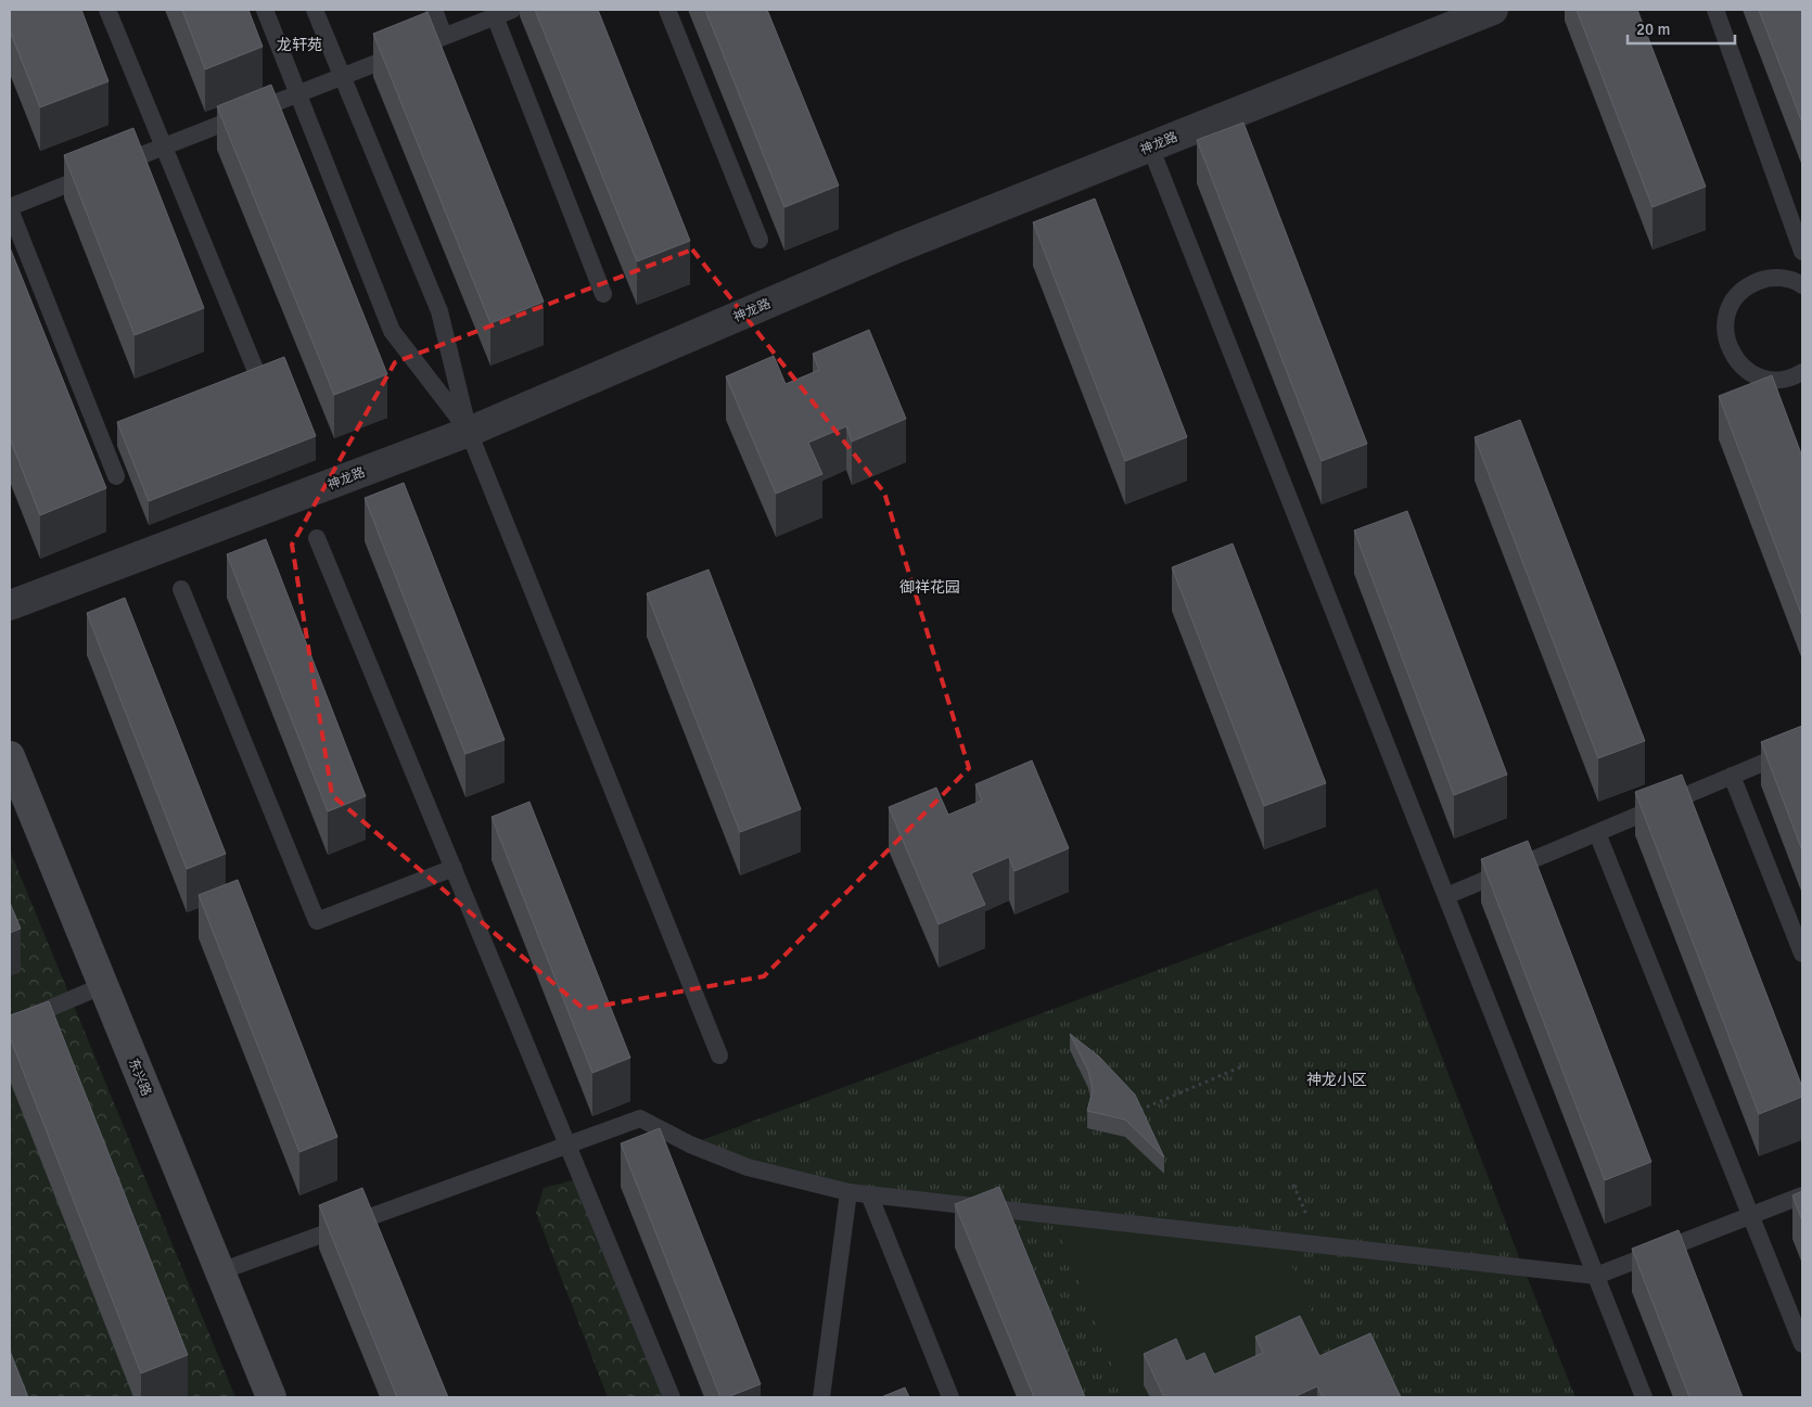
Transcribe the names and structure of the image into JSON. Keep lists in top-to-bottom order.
{
  "streets": {
    "street": ["神龙路", "东兴路"]
  },
  "districts": ["龙轩苑", "御祥花园", "神龙小区"],
  "scale_bar": "20 m"
}
